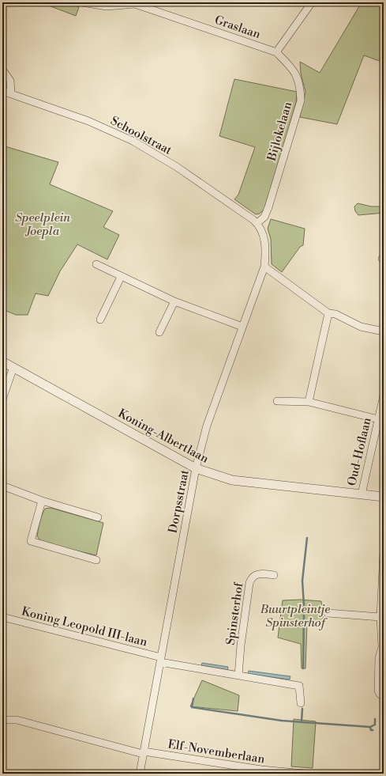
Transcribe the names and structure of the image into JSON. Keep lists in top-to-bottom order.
{
  "streets": {
    "street": [
      "Graslaan",
      "Bijlokelaan",
      "Schoolstraat",
      "Koning-Albertlaan",
      "Oud-Hoflaan",
      "Dorpsstraat",
      "Spinsterhof",
      "Koning Leopold III-laan",
      "Elf-Novemberlaan"
    ]
  },
  "crossings": [
    ["Graslaan", "Bijlokelaan"],
    ["Bijlokelaan", "Schoolstraat"],
    ["Bijlokelaan", "Dorpsstraat"],
    ["Schoolstraat", "Dorpsstraat"],
    ["Koning-Albertlaan", "Oud-Hoflaan"],
    ["Koning-Albertlaan", "Dorpsstraat"],
    ["Dorpsstraat", "Koning Leopold III-laan"],
    ["Dorpsstraat", "Elf-Novemberlaan"]
  ],
  "parks": ["Speelplein Joepla", "Buurtpleintje Spinsterhof"]
}
